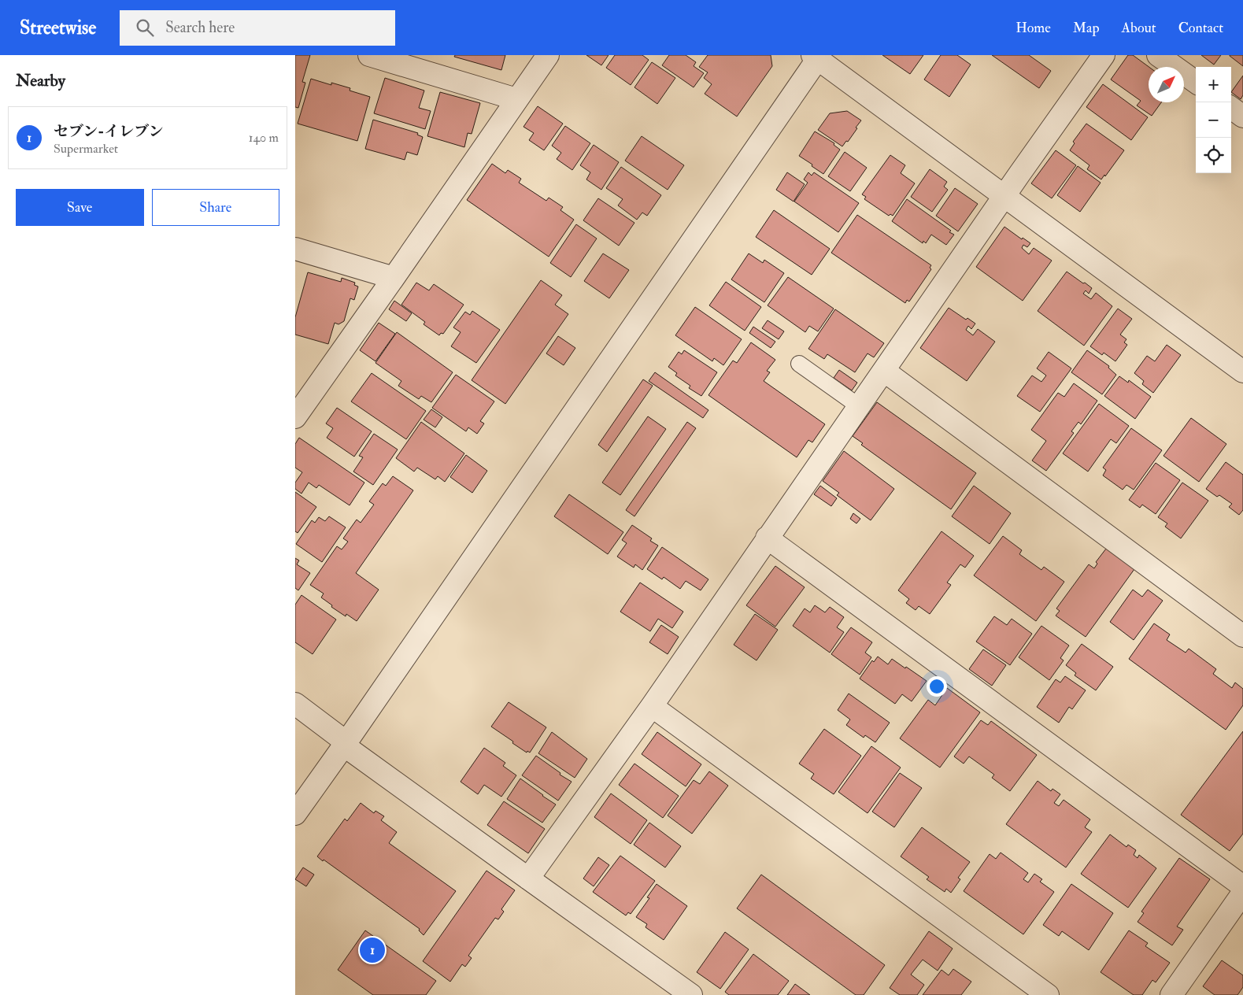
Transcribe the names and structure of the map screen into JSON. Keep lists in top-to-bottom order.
{
  "north": "top right",
  "page": {
    "header": "Streetwise",
    "search": "Search here",
    "nav": [
      "Home",
      "Map",
      "About",
      "Contact"
    ],
    "heading": "Nearby",
    "map_buttons": ["+", "−"],
    "list": [
      {
        "mark": "1",
        "name": "セブン-イレブン",
        "note": "Supermarket",
        "value": "140 m"
      }
    ],
    "buttons": ["Save", "Share"],
    "pins": "1"
  }
}
